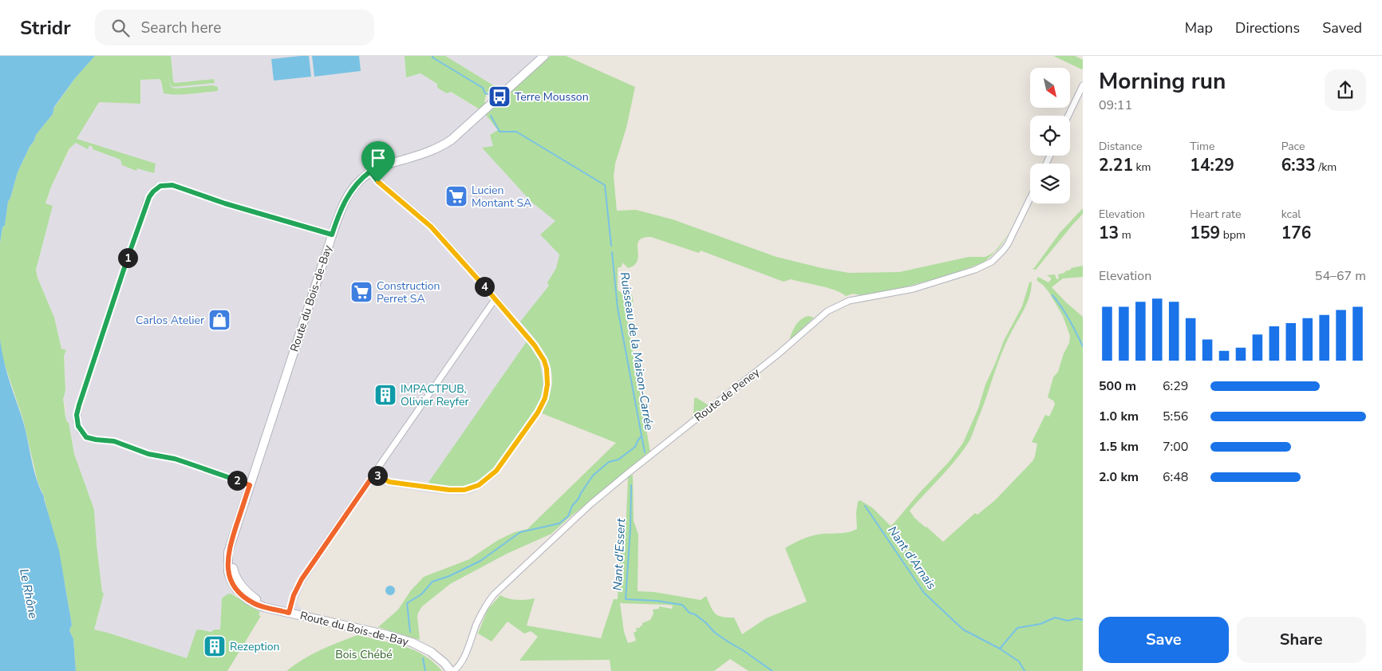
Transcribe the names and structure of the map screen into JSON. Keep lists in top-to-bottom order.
{
  "streets": {
    "main road": ["Route du Bois-de-Bay"],
    "street": ["Route de Peney"]
  },
  "crossings": [
    ["Route du Bois-de-Bay", "Route de Peney"]
  ],
  "water": [
    "Ruisseau de la Maison-Carrée",
    "Nant d'Essert",
    "Nant d'Arnais",
    "Le Rhône"
  ],
  "parks": ["Bois Chébé"],
  "places": {
    "bus stop": ["Terre Mousson"],
    "supermarket": ["Lucien Montant SA", "Construction Perret SA"],
    "shop": ["Carlos Atelier"],
    "building": ["IMPACTPUB, Olivier Reyfer", "Rezeption"]
  },
  "north": "bottom right",
  "page": {
    "header": "Stridr",
    "search": "Search here",
    "nav": ["Map", "Directions", "Saved"],
    "heading": ["Morning run", "09:11"],
    "stats": [
      ["Distance", "2.21 km"],
      ["Time", "14:29"],
      ["Pace", "6:33 /km"],
      ["Elevation", "13 m"],
      ["Heart rate", "159 bpm"],
      ["kcal", "176"]
    ],
    "pins": [
      "1",
      "4",
      "3",
      "2"
    ],
    "chart": ["Elevation", "54–67 m"],
    "list": [
      {
        "name": "500 m",
        "note": "6:29"
      },
      {
        "name": "1.0 km",
        "note": "5:56"
      },
      {
        "name": "1.5 km",
        "note": "7:00"
      },
      {
        "name": "2.0 km",
        "note": "6:48"
      }
    ],
    "buttons": ["Save", "Share"]
  }
}
